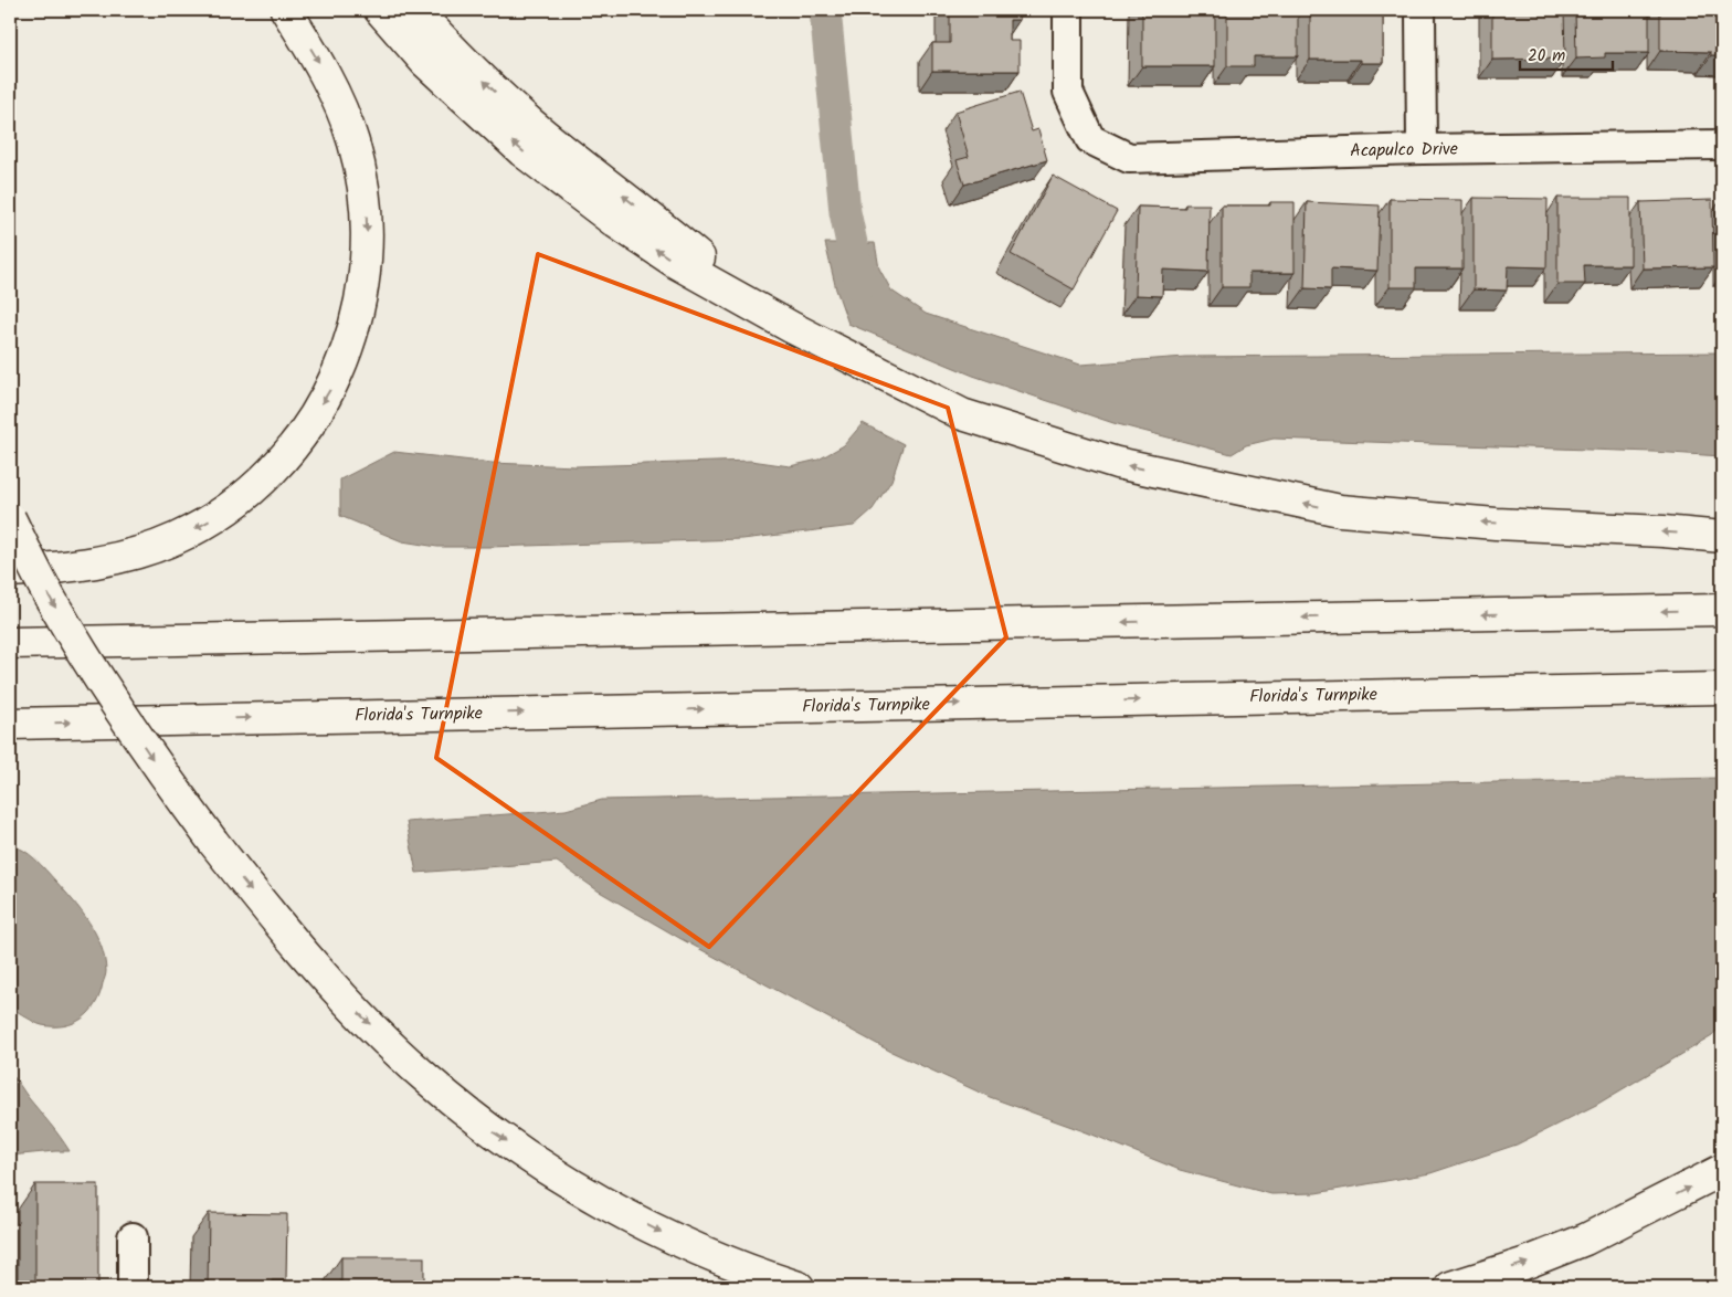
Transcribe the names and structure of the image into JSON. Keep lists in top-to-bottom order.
{
  "streets": {
    "highway": ["Florida's Turnpike"],
    "street": ["Acapulco Drive"]
  },
  "scale_bar": "20 m"
}
